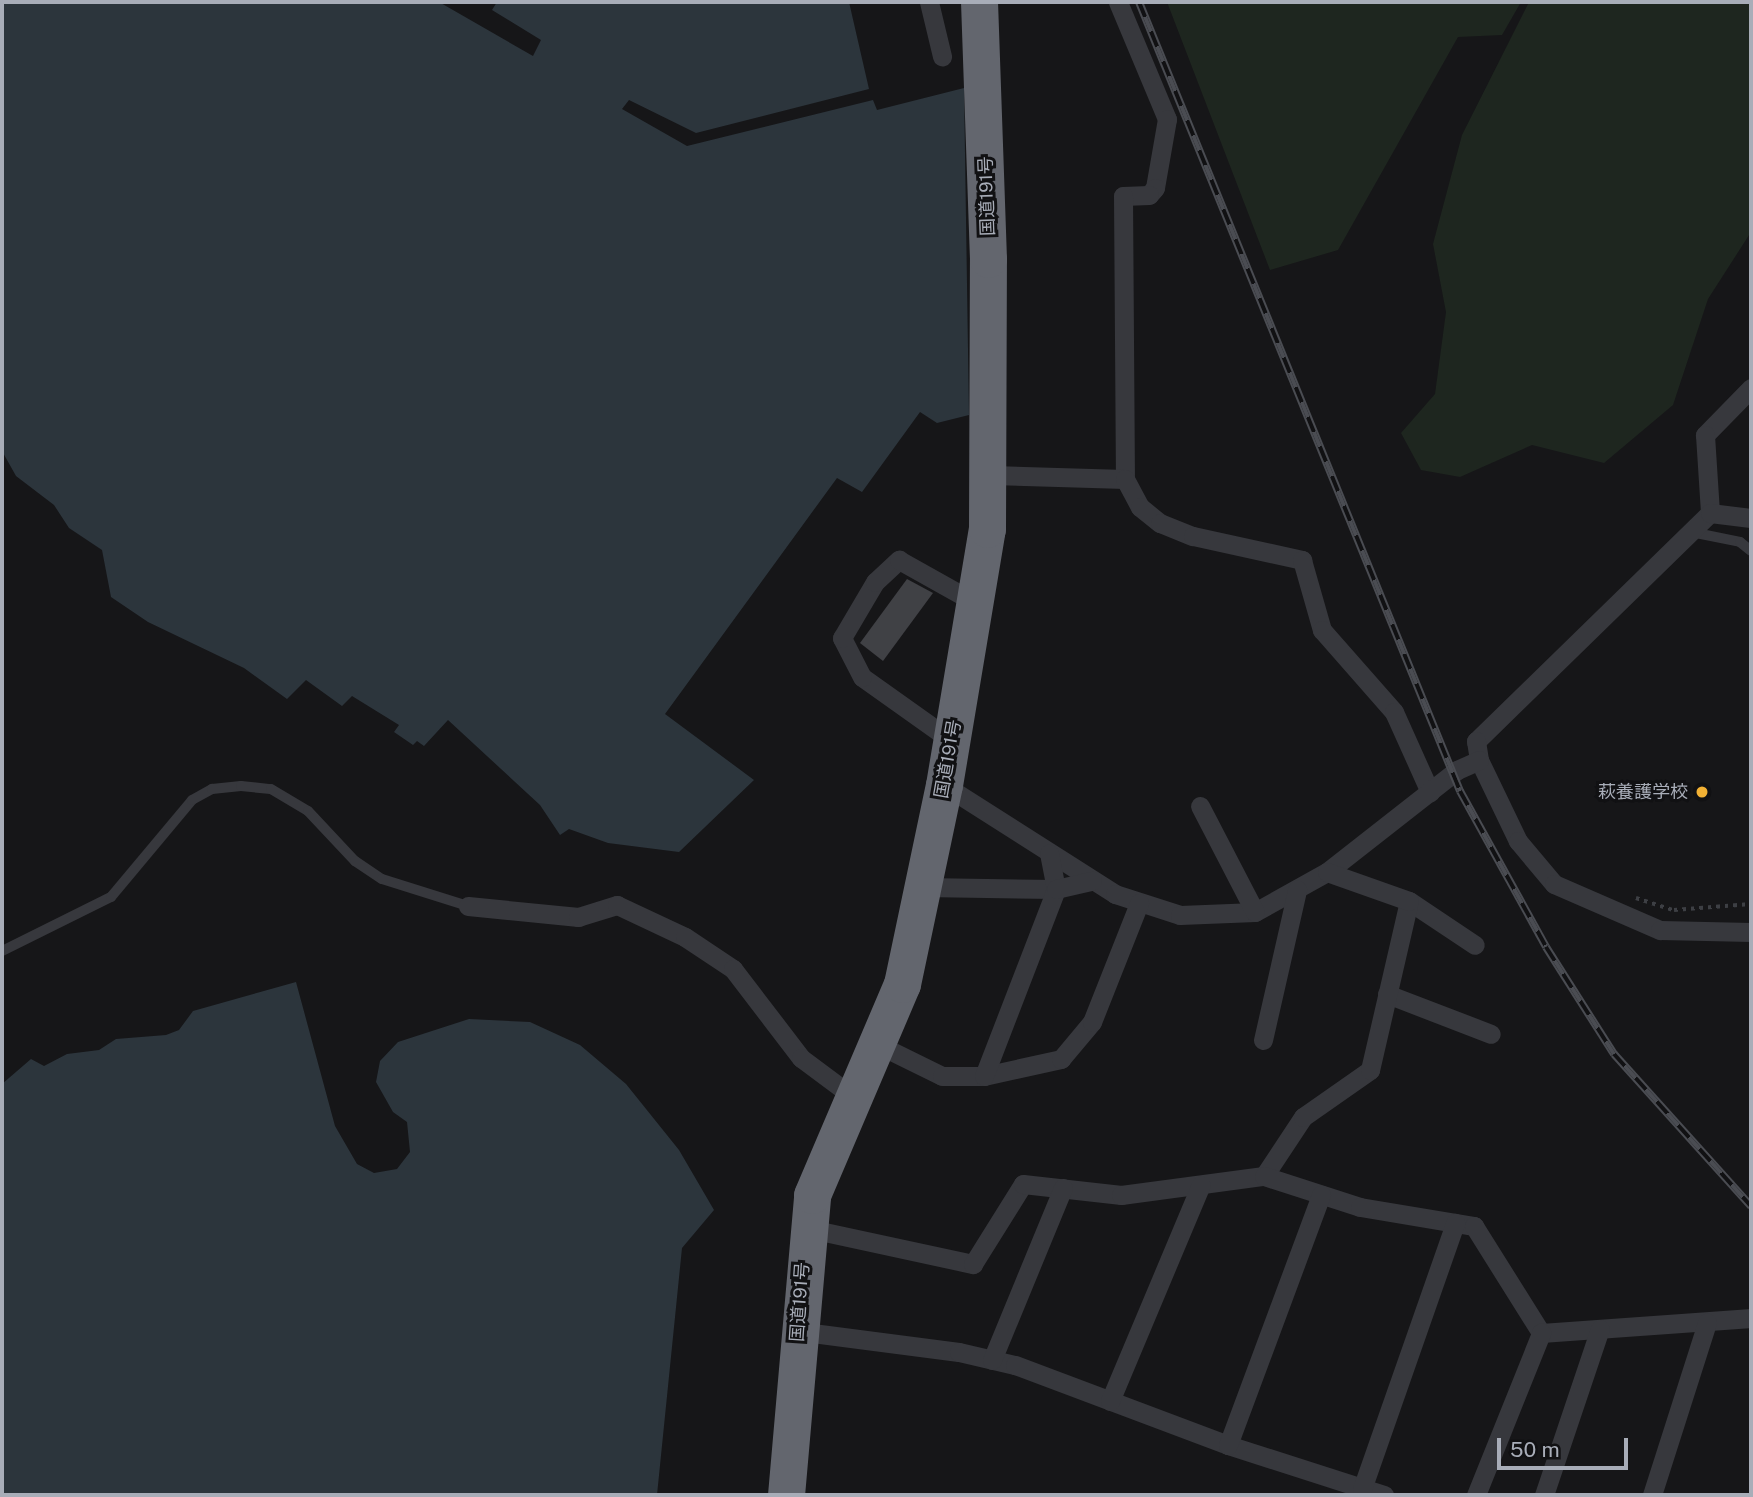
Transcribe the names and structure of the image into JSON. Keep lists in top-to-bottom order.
{
  "streets": {
    "highway": ["国道191号"]
  },
  "places": ["萩養護学校"],
  "scale_bar": "50 m"
}
